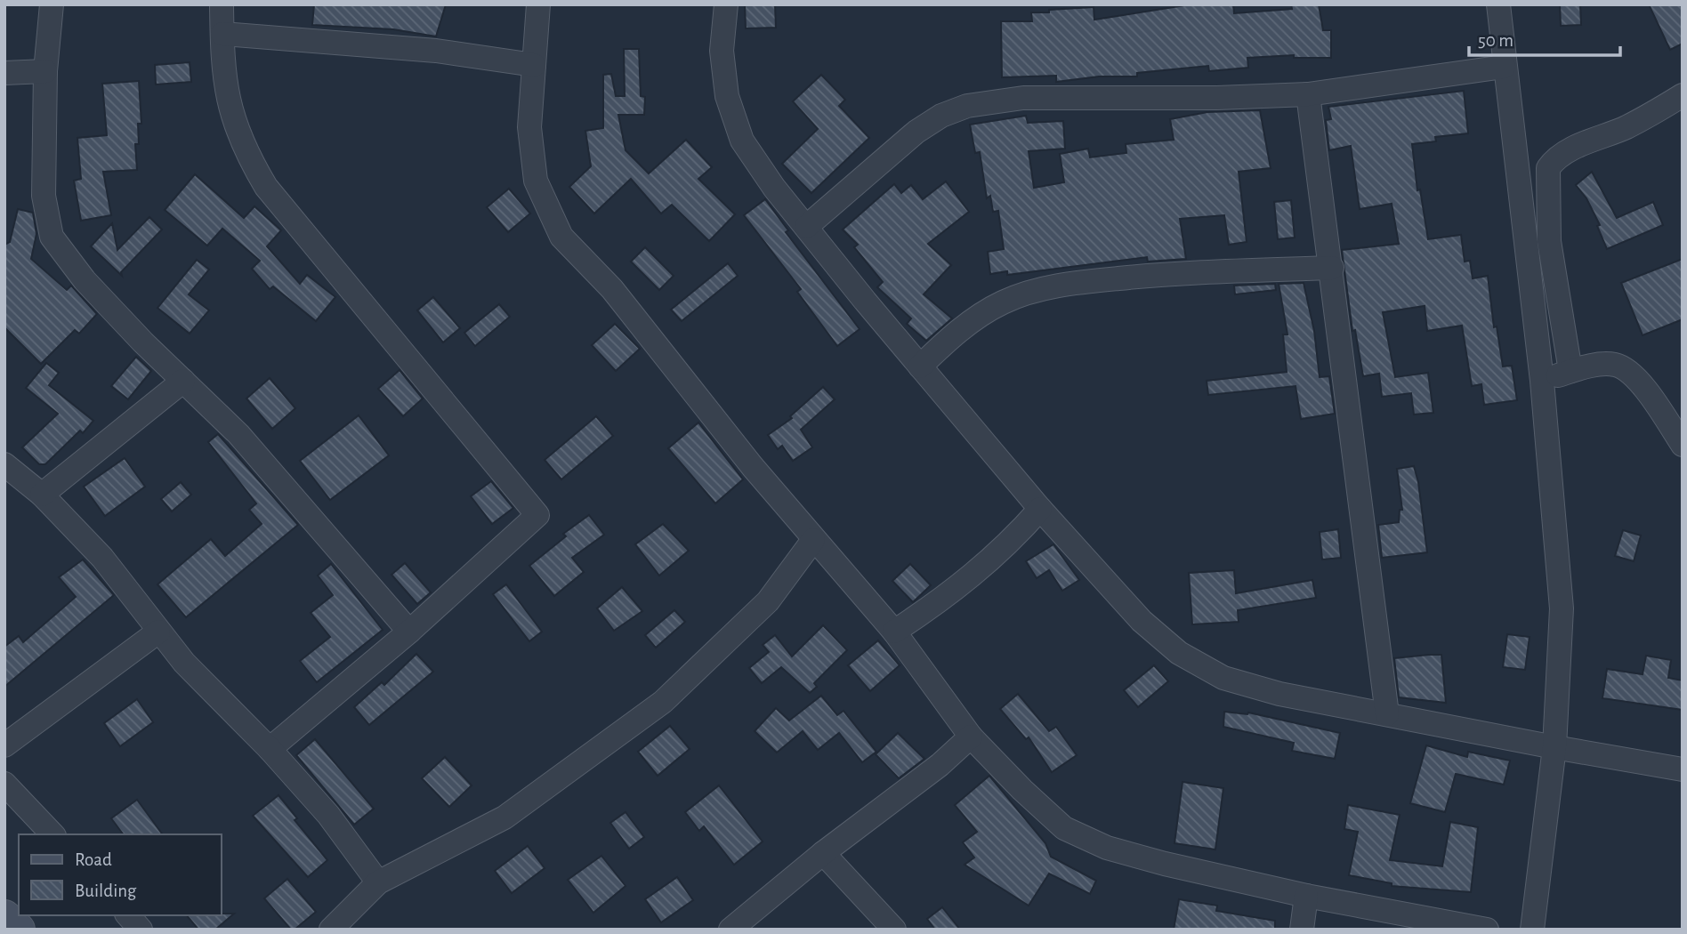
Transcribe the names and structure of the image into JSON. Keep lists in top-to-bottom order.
{
  "legend": ["Road", "Building"],
  "scale_bar": "50 m"
}
